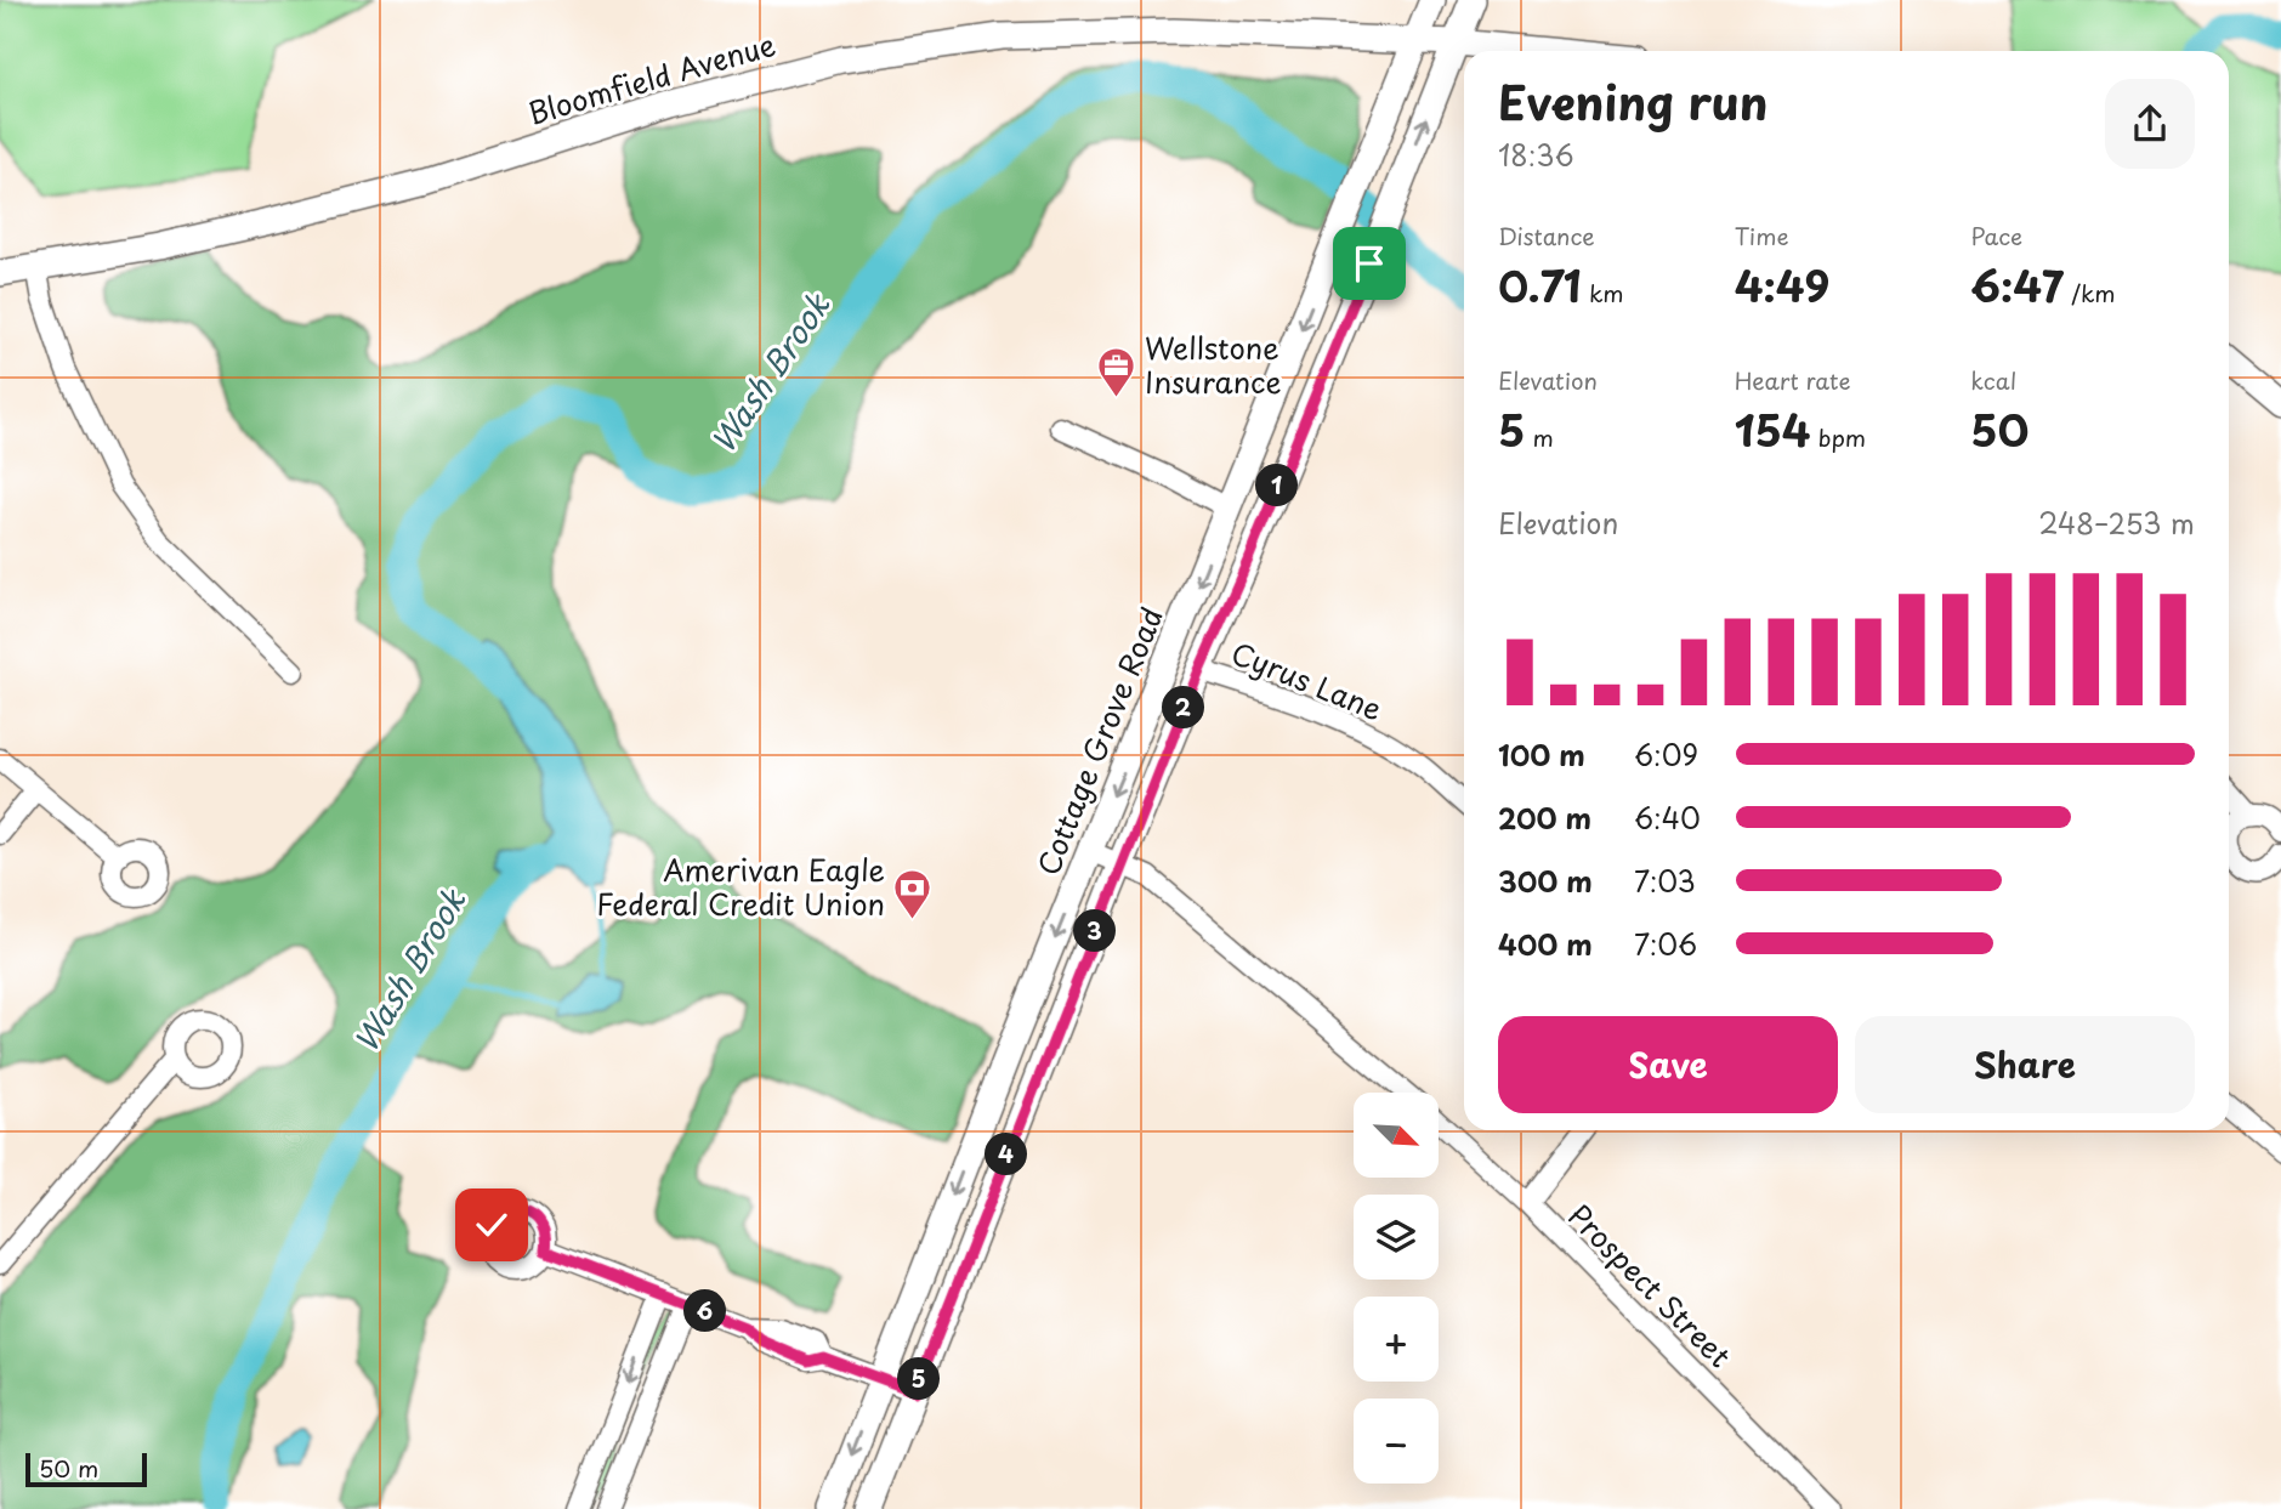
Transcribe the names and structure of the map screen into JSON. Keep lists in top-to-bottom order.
{
  "streets": {
    "main road": ["Bloomfield Avenue", "Cottage Grove Road"],
    "street": ["Cyrus Lane", "Prospect Street"]
  },
  "crossings": [
    ["Bloomfield Avenue", "Cottage Grove Road"],
    ["Cottage Grove Road", "Prospect Street"]
  ],
  "water": ["Wash Brook"],
  "places": {
    "office": ["Wellstone Insurance"],
    "bank": ["Amerivan Eagle Federal Credit Union"]
  },
  "scale_bar": "50 m",
  "north": "bottom right",
  "page": {
    "heading": ["Evening run", "18:36"],
    "stats": [
      ["Distance", "0.71 km"],
      ["Time", "4:49"],
      ["Pace", "6:47 /km"],
      ["Elevation", "5 m"],
      ["Heart rate", "154 bpm"],
      ["kcal", "50"]
    ],
    "pins": [
      "1",
      "2",
      "3",
      "4",
      "6",
      "5"
    ],
    "chart": ["Elevation", "248–253 m"],
    "list": [
      {
        "name": "100 m",
        "note": "6:09"
      },
      {
        "name": "200 m",
        "note": "6:40"
      },
      {
        "name": "300 m",
        "note": "7:03"
      },
      {
        "name": "400 m",
        "note": "7:06"
      }
    ],
    "buttons": ["Save", "Share"],
    "map_buttons": ["+", "−"],
    "scale": "50 m"
  }
}
